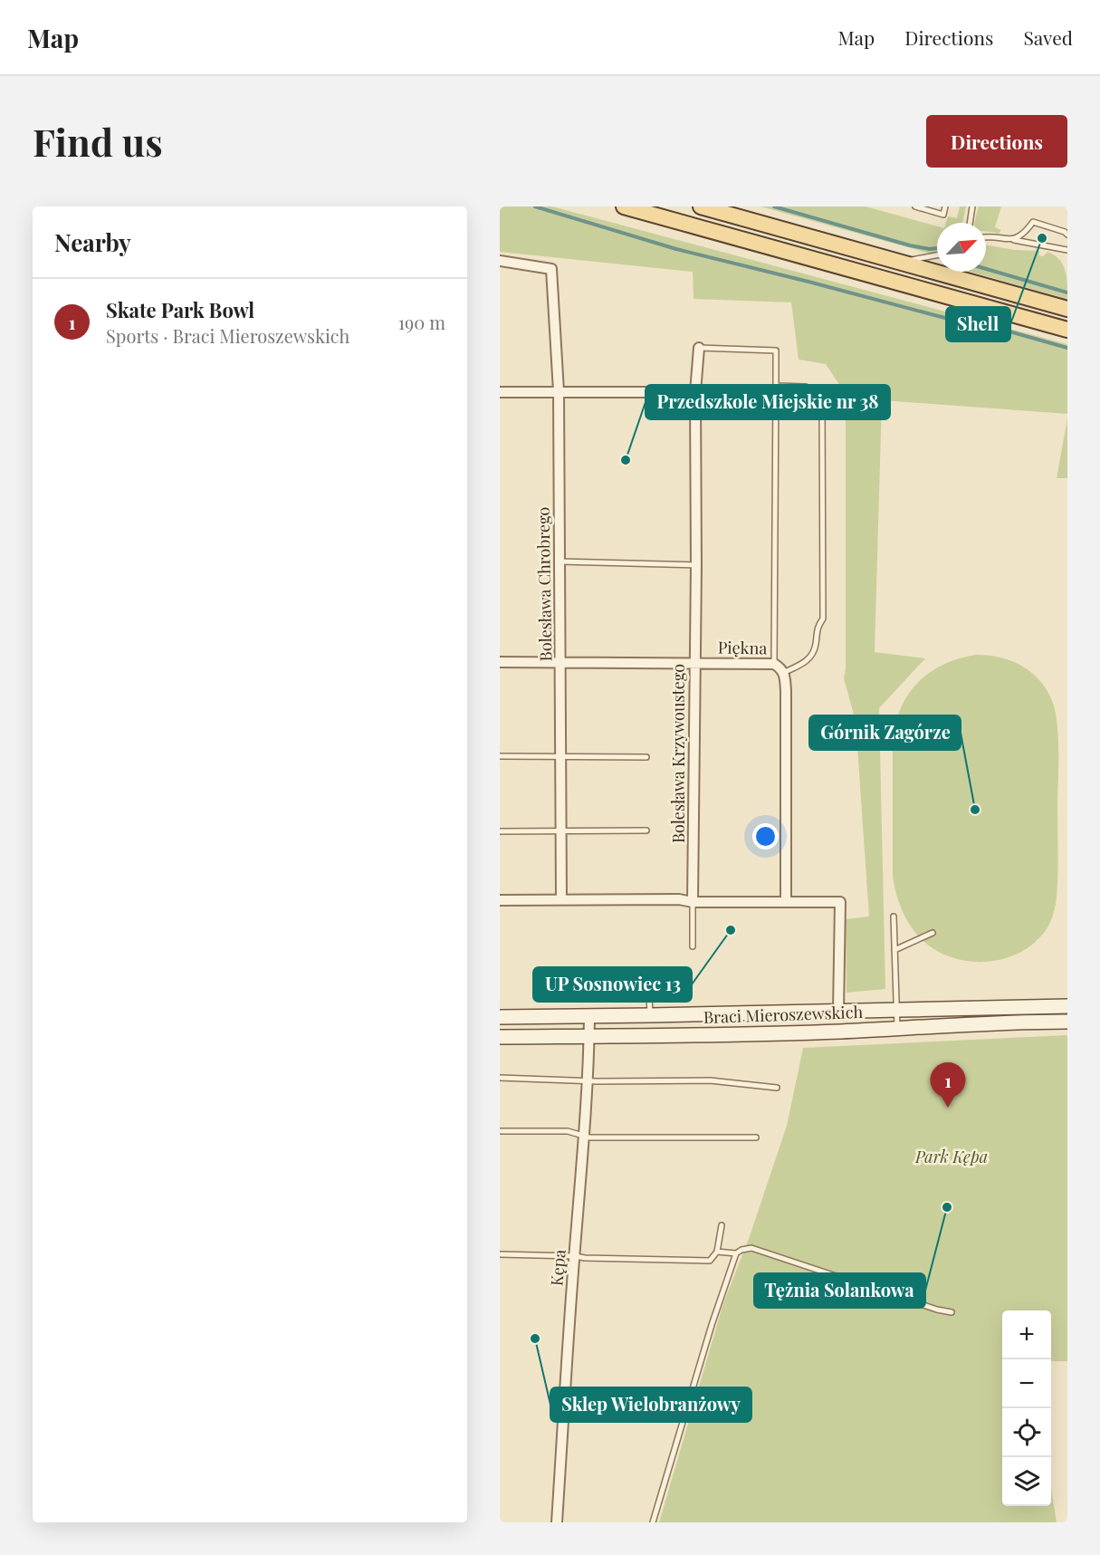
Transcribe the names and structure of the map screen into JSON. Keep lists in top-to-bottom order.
{
  "streets": {
    "main road": ["Braci Mieroszewskich"],
    "street": [
      "Bolesława Chrobrego",
      "Piękna",
      "Bolesława Krzywoustego",
      "Kępa"
    ]
  },
  "crossings": [
    ["Bolesława Chrobrego", "Piękna"],
    ["Piękna", "Bolesława Krzywoustego"],
    ["Braci Mieroszewskich", "Kępa"]
  ],
  "parks": ["Park Kępa"],
  "places": [
    "Shell",
    "Przedszkole Miejskie nr 38",
    "Górnik Zagórze",
    "UP Sosnowiec 13",
    "Tężnia Solankowa",
    "Sklep Wielobranżowy"
  ],
  "north": "top right",
  "page": {
    "header": "Map",
    "nav": ["Map", "Directions", "Saved"],
    "buttons": "Directions",
    "title": "Find us",
    "heading": "Nearby",
    "list": [
      {
        "mark": "1",
        "name": "Skate Park Bowl",
        "note": "Sports · Braci Mieroszewskich",
        "value": "190 m"
      }
    ],
    "pins": "1",
    "map_buttons": ["+", "−"]
  }
}
